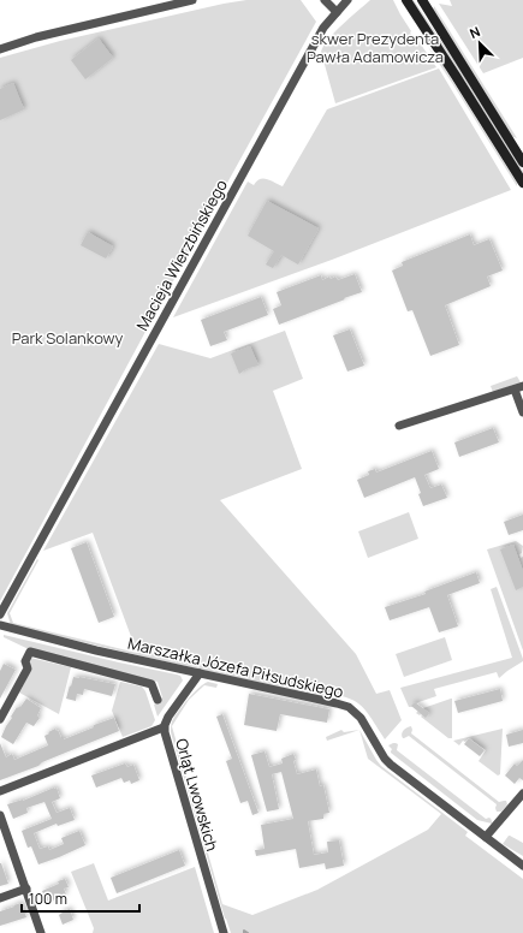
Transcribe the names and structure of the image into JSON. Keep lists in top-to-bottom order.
{
  "streets": {
    "street": ["Macieja Wierzbińskiego", "Marszałka Józefa Piłsudskiego", "Orląt Lwowskich"]
  },
  "crossings": [
    ["Marszałka Józefa Piłsudskiego", "Orląt Lwowskich"]
  ],
  "parks": ["skwer Prezydenta Pawła Adamowicza", "Park Solankowy"],
  "scale_bar": "100 m",
  "north": "top left"
}
